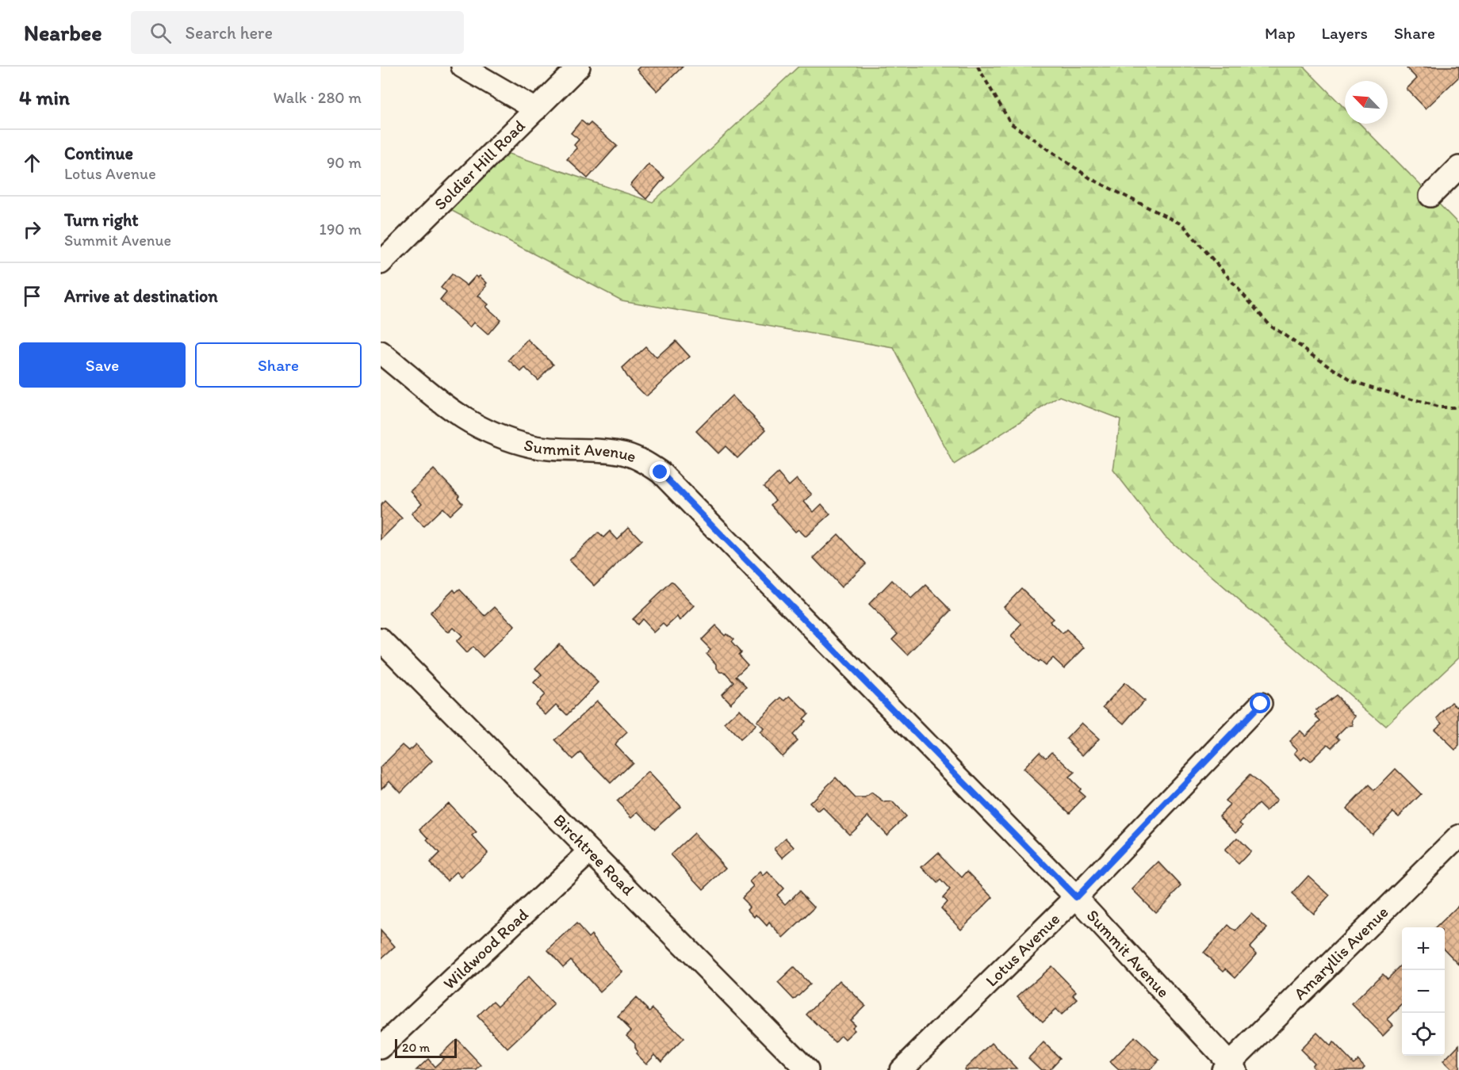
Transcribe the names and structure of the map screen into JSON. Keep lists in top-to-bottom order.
{
  "streets": {
    "street": [
      "Soldier Hill Road",
      "Summit Avenue",
      "Birchtree Road",
      "Wildwood Road",
      "Lotus Avenue",
      "Amaryllis Avenue"
    ]
  },
  "crossings": [
    ["Summit Avenue", "Lotus Avenue"],
    ["Summit Avenue", "Amaryllis Avenue"],
    ["Birchtree Road", "Wildwood Road"]
  ],
  "scale_bar": "20 m",
  "north": "top left",
  "page": {
    "header": "Nearbee",
    "search": "Search here",
    "nav": ["Map", "Layers", "Share"],
    "heading": ["4 min", "Walk · 280 m"],
    "list": [
      ["Continue", "Lotus Avenue", "90 m"],
      ["Turn right", "Summit Avenue", "190 m"],
      "Arrive at destination"
    ],
    "buttons": ["Save", "Share"],
    "map_buttons": ["+", "−"],
    "scale": "20 m"
  }
}
